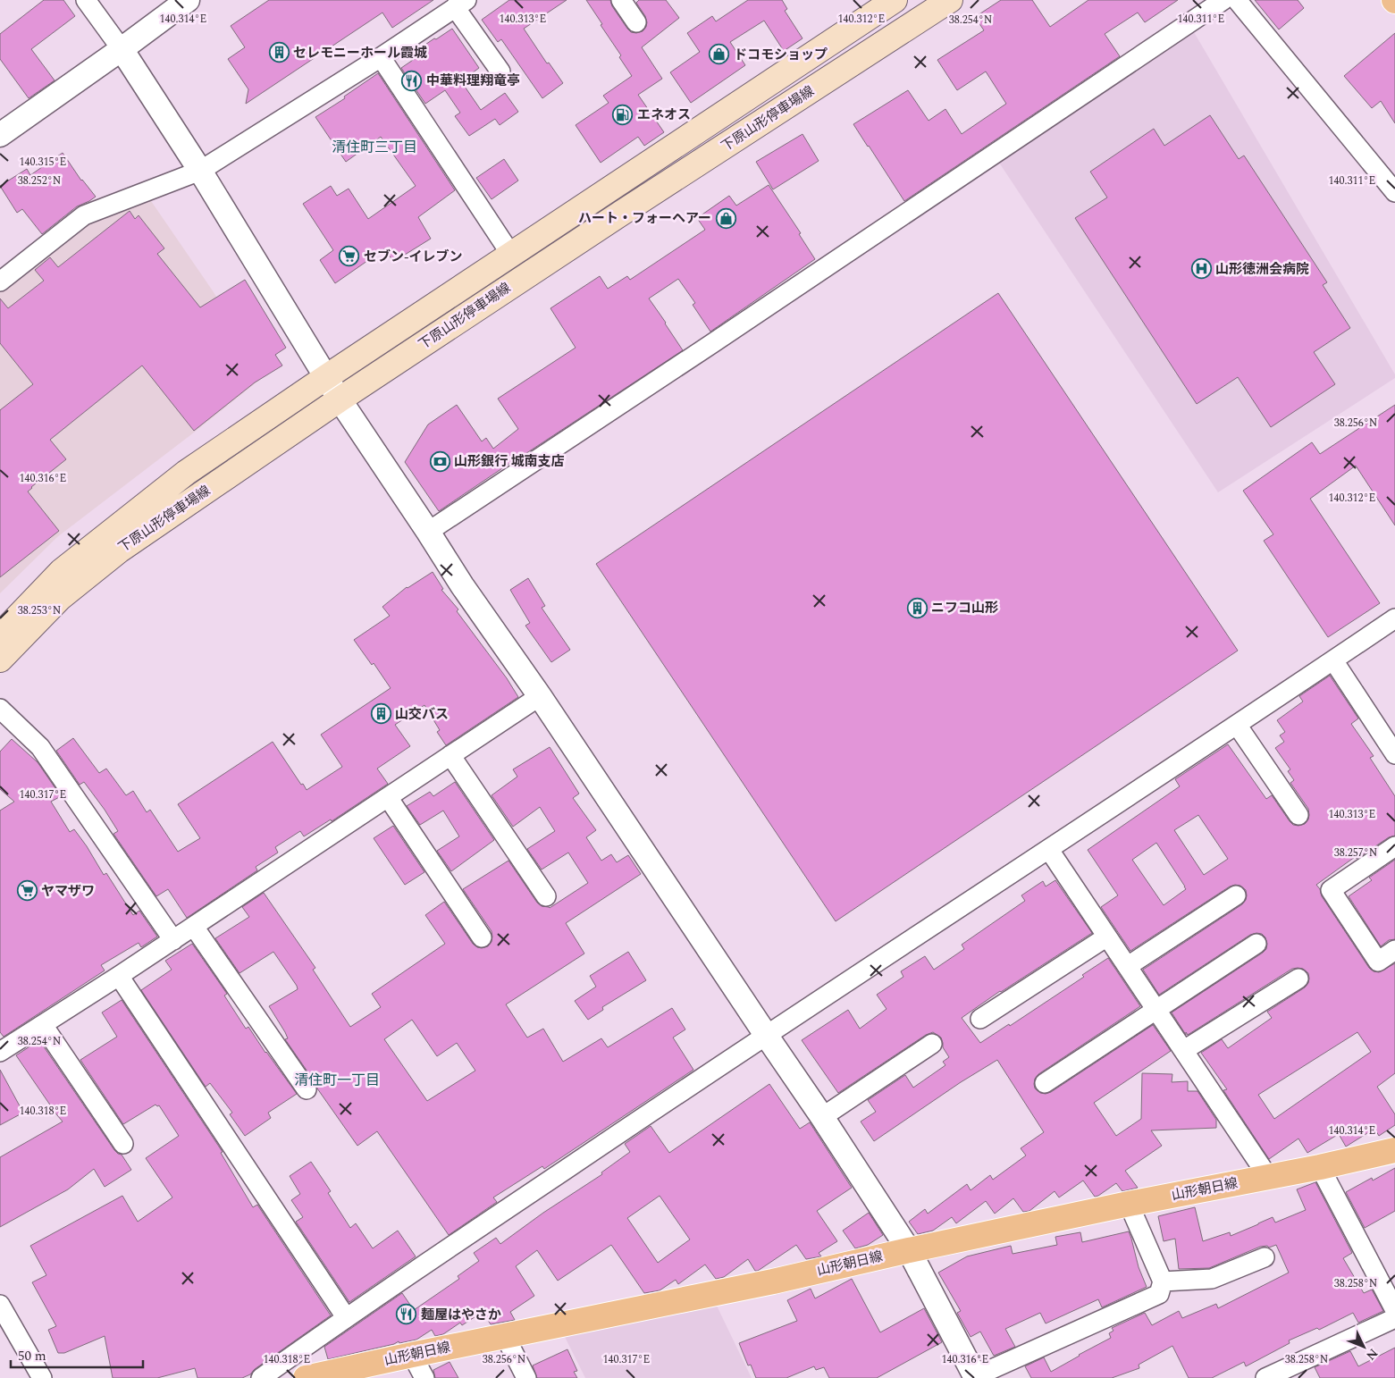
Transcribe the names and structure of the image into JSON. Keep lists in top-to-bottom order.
{
  "streets": {
    "main road": ["下原山形停車場線", "山形朝日線"]
  },
  "districts": ["清住町三丁目", "清住町一丁目"],
  "places": {
    "building": ["セレモニーホール霞城", "ニフコ山形", "山交バス"],
    "shop": ["ドコモショップ", "ハート・フォーヘアー"],
    "restaurant": ["中華料理翔竜亭", "麺屋はやさか"],
    "fuel station": ["エネオス"],
    "supermarket": ["セブン-イレブン", "ヤマザワ"],
    "hospital": ["山形徳洲会病院"],
    "bank": ["山形銀行 城南支店"]
  },
  "scale_bar": "50 m",
  "north": "bottom right",
  "coordinates": [
    "140.311°E",
    "140.314°E",
    "140.312°E",
    "140.313°E",
    "38.254°N",
    "140.315°E",
    "38.252°N",
    "38.256°N",
    "140.316°E",
    "38.253°N",
    "140.317°E",
    "38.257°N",
    "140.318°E",
    "38.258°N"
  ]
}
